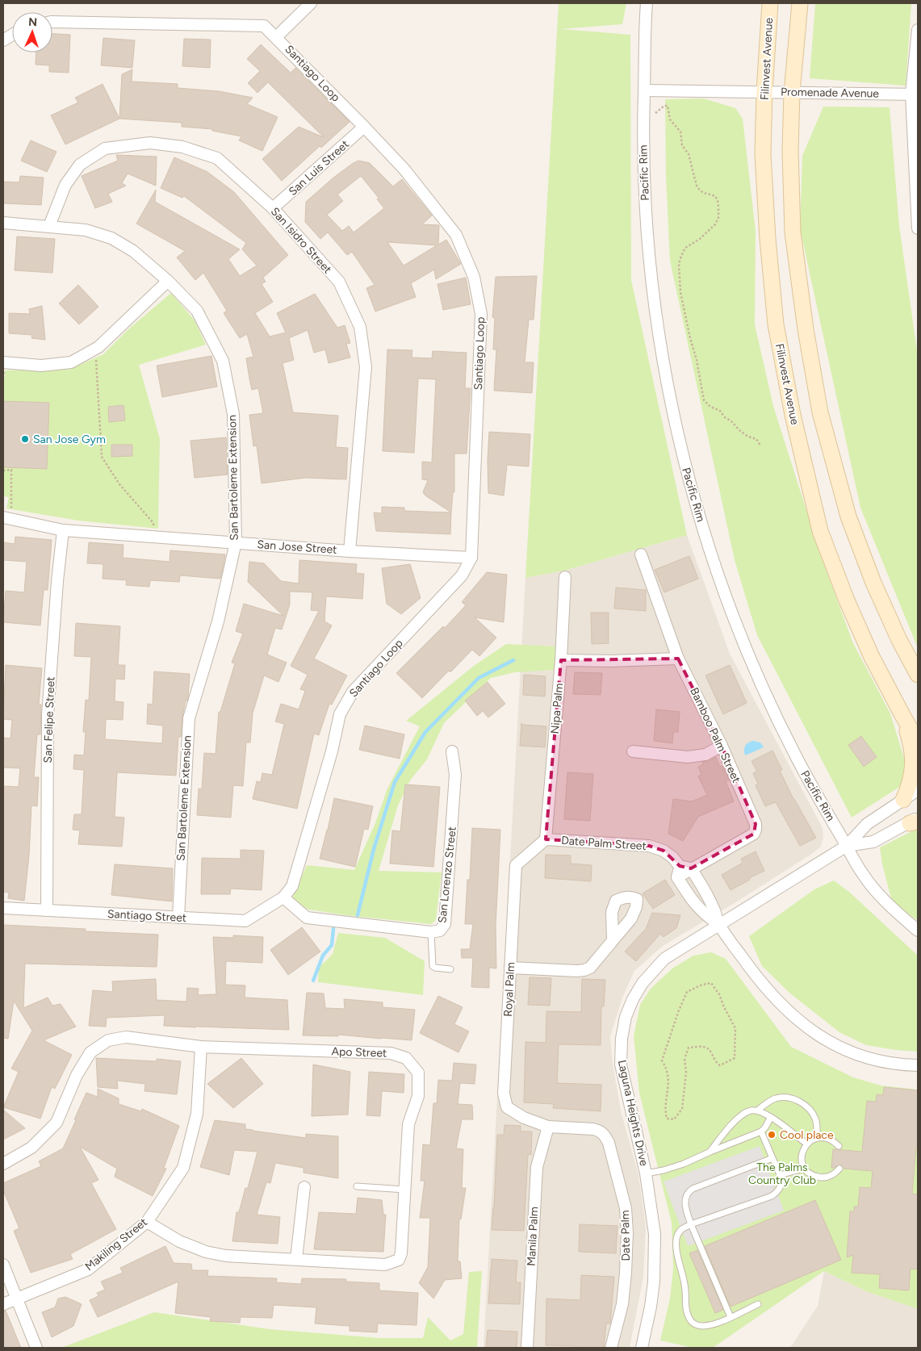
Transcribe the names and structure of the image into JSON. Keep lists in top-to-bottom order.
{
  "streets": {
    "main road": ["Filinvest Avenue"],
    "street": [
      "Santiago Loop",
      "Promenade Avenue",
      "San Luis Street",
      "Pacific Rim",
      "San Isidro Street",
      "San Bartoleme Extension",
      "San Jose Street",
      "Nipa Palm",
      "San Felipe Street",
      "Bamboo Palm Street",
      "Date Palm Street",
      "San Lorenzo Street",
      "Santiago Street",
      "Royal Palm",
      "Apo Street",
      "Laguna Heights Drive",
      "Date Palm",
      "Manila Palm",
      "Makiling Street"
    ]
  },
  "crossings": [
    ["Filinvest Avenue", "Promenade Avenue"],
    ["Santiago Loop", "San Luis Street"],
    ["Santiago Loop", "San Jose Street"],
    ["Santiago Loop", "San Lorenzo Street"],
    ["Santiago Loop", "Santiago Street"],
    ["Promenade Avenue", "Pacific Rim"],
    ["San Luis Street", "San Isidro Street"],
    ["Pacific Rim", "Laguna Heights Drive"],
    ["San Isidro Street", "San Bartoleme Extension"],
    ["San Isidro Street", "San Jose Street"],
    ["San Bartoleme Extension", "San Jose Street"],
    ["San Bartoleme Extension", "Santiago Street"],
    ["San Jose Street", "San Felipe Street"],
    ["Nipa Palm", "Date Palm Street"],
    ["Nipa Palm", "Royal Palm"],
    ["San Felipe Street", "Santiago Street"],
    ["Date Palm Street", "Royal Palm"],
    ["Date Palm Street", "Laguna Heights Drive"],
    ["San Lorenzo Street", "Santiago Street"],
    ["Royal Palm", "Date Palm"],
    ["Royal Palm", "Manila Palm"],
    ["Apo Street", "Makiling Street"],
    ["Date Palm", "Manila Palm"]
  ],
  "parks": ["The Palms Country Club"],
  "places": ["San Jose Gym", "Cool place"],
  "north": "top"
}
